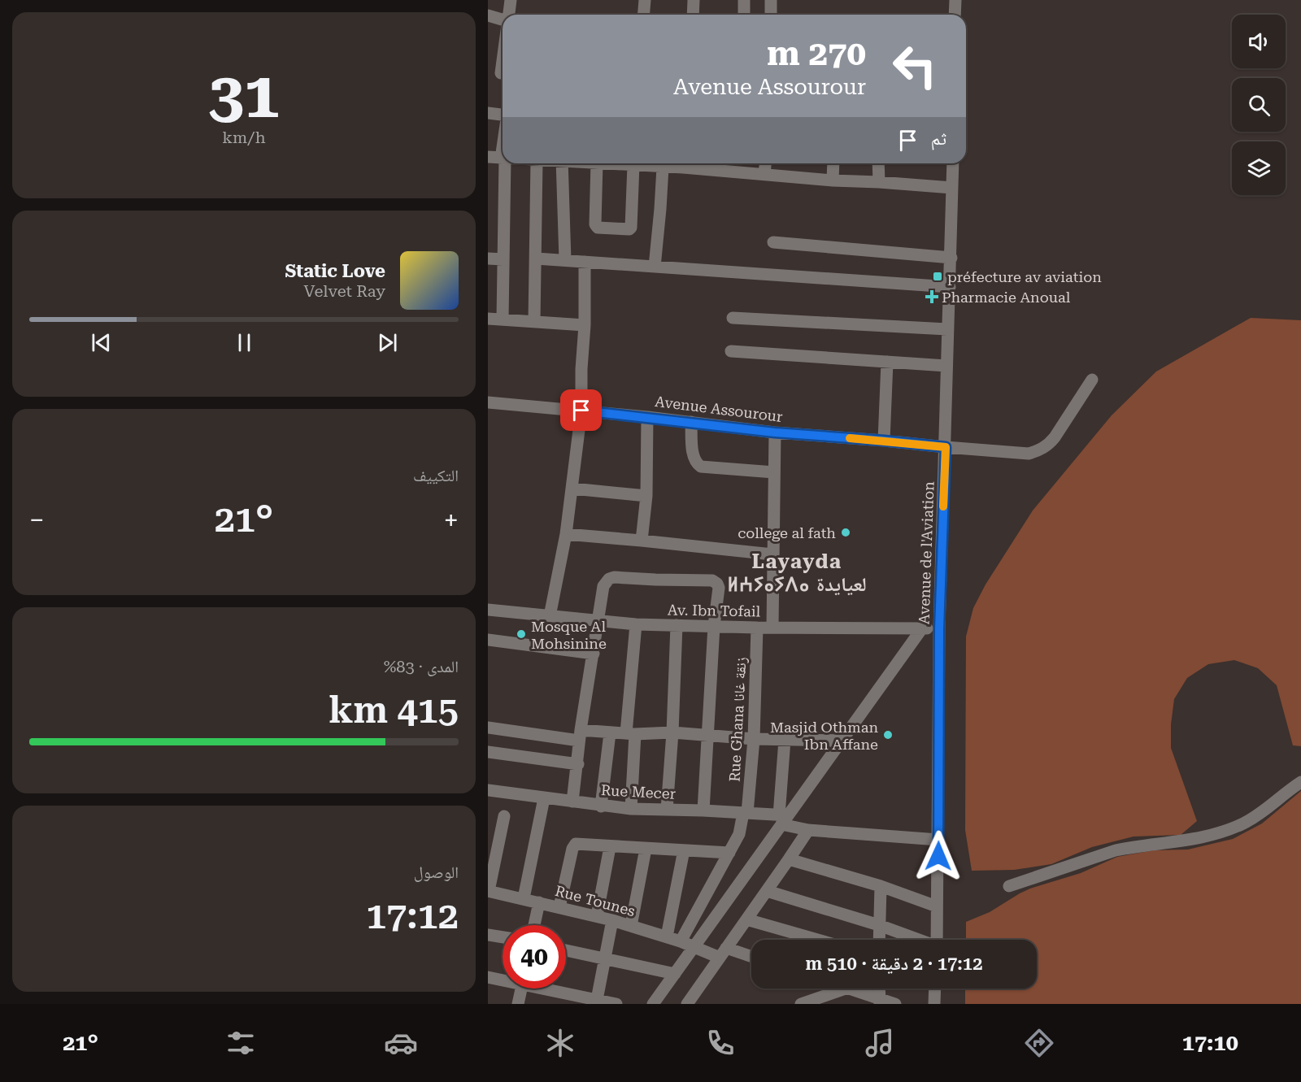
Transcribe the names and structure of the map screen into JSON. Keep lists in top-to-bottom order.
{
  "streets": {
    "street": [
      "Avenue Assourour",
      "Avenue de l'Aviation",
      "Av. Ibn Tofail",
      "Rue Ghana زنقة غانا",
      "Rue Mecer",
      "Rue Tounes"
    ]
  },
  "crossings": [
    ["Avenue Assourour", "Avenue de l'Aviation"],
    ["Avenue de l'Aviation", "Av. Ibn Tofail"],
    ["Avenue de l'Aviation", "Rue Mecer"],
    ["Av. Ibn Tofail", "Rue Ghana زنقة غانا"],
    ["Rue Ghana زنقة غانا", "Rue Mecer"],
    ["Rue Ghana زنقة غانا", "Rue Tounes"]
  ],
  "districts": ["Layayda ⵍⵄⵢⴰⵢⴷⴰ لعيايدة"],
  "places": {
    "transit": ["préfecture av aviation"],
    "health": ["Pharmacie Anoual"],
    "other": ["college al fath", "Mosque Al Mohsinine", "Masjid Othman Ibn Affane"]
  },
  "page": {
    "tile": [
      ["31", "km/h"],
      "التكييف",
      ["المدى · 83%", "415 km"],
      ["الوصول", "17:12"]
    ],
    "turn": ["270 m", "Avenue Assourour"],
    "then": "ثم",
    "song": ["Static Love", "Velvet Ray"],
    "heat": ["−", "21°", "+"],
    "limit": "40",
    "trip": "17:12 · 2 دقيقة · 510 m",
    "tabs": ["17:10", "21°"]
  }
}
